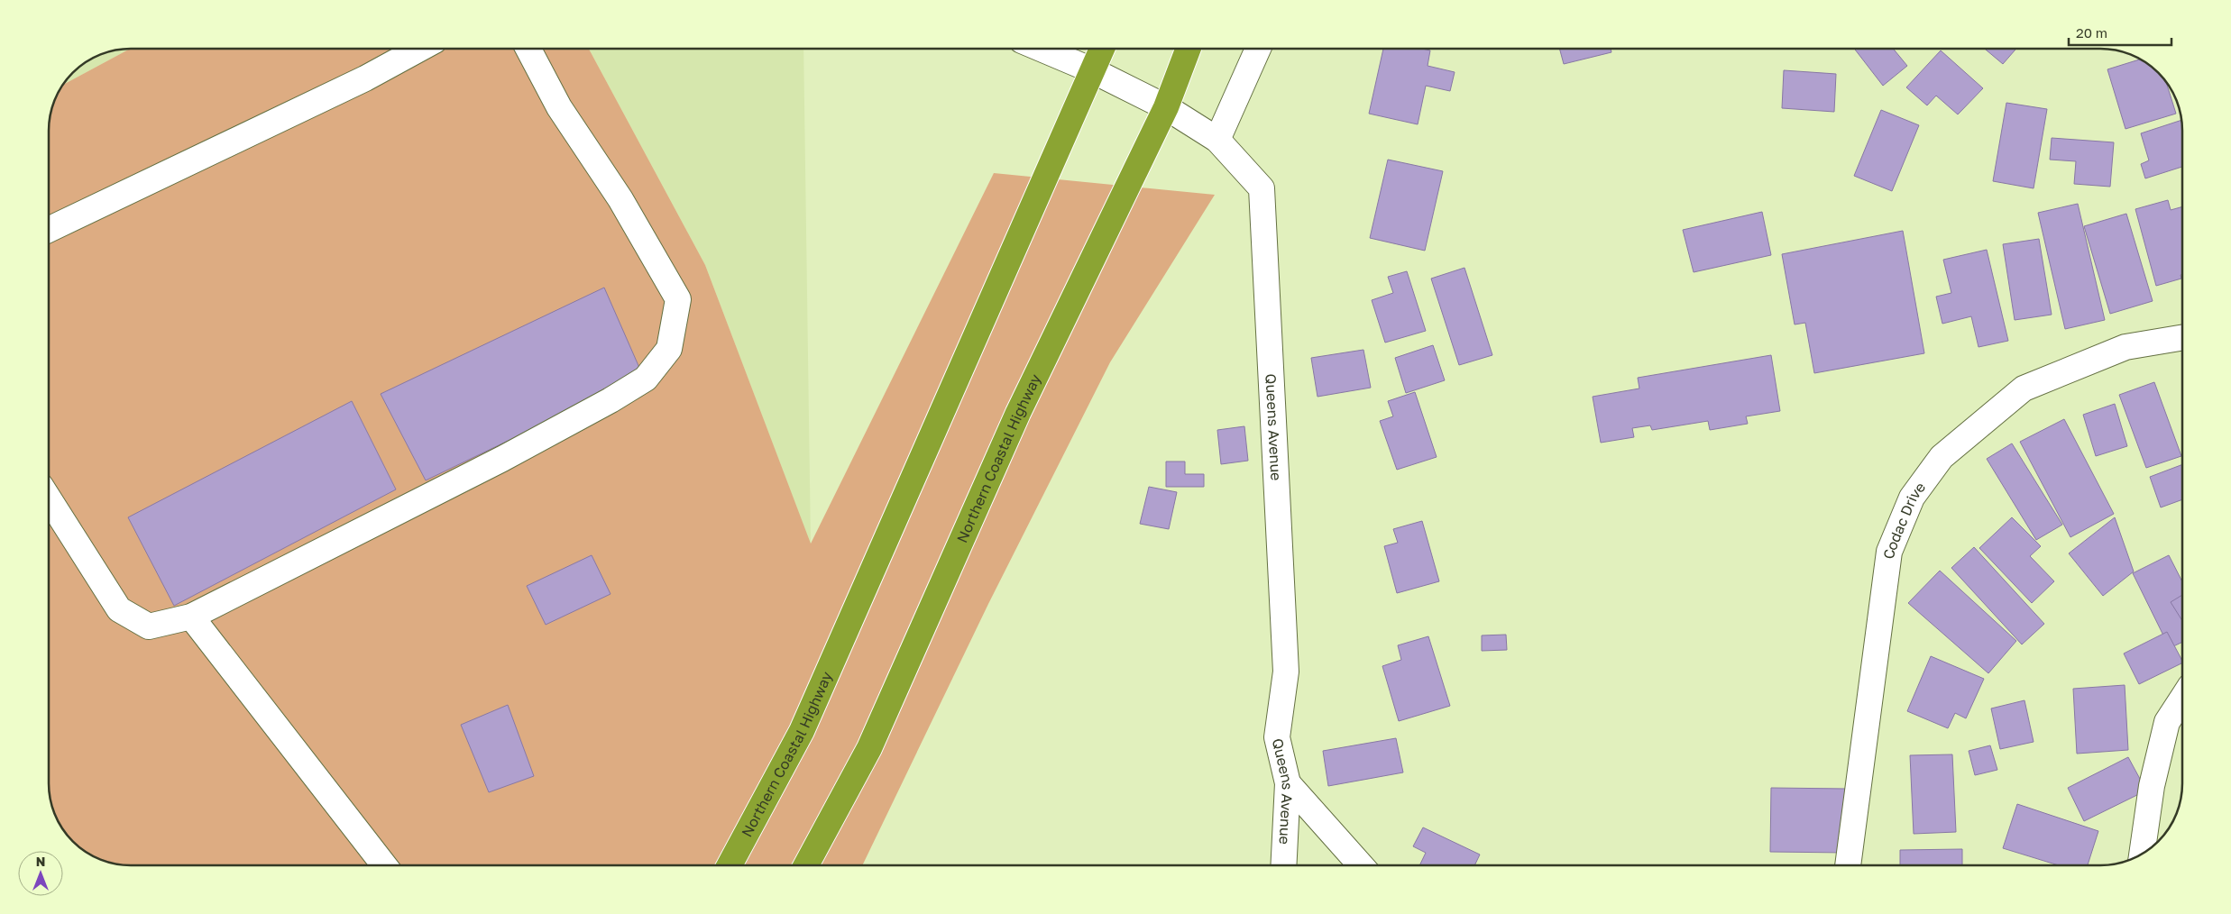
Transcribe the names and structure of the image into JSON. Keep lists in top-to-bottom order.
{
  "streets": {
    "highway": ["Northern Coastal Highway"],
    "street": ["Queens Avenue", "Codac Drive"]
  },
  "crossings": [
    ["Queens Avenue", "Northern Coastal Highway"]
  ],
  "scale_bar": "20 m",
  "north": "top"
}
